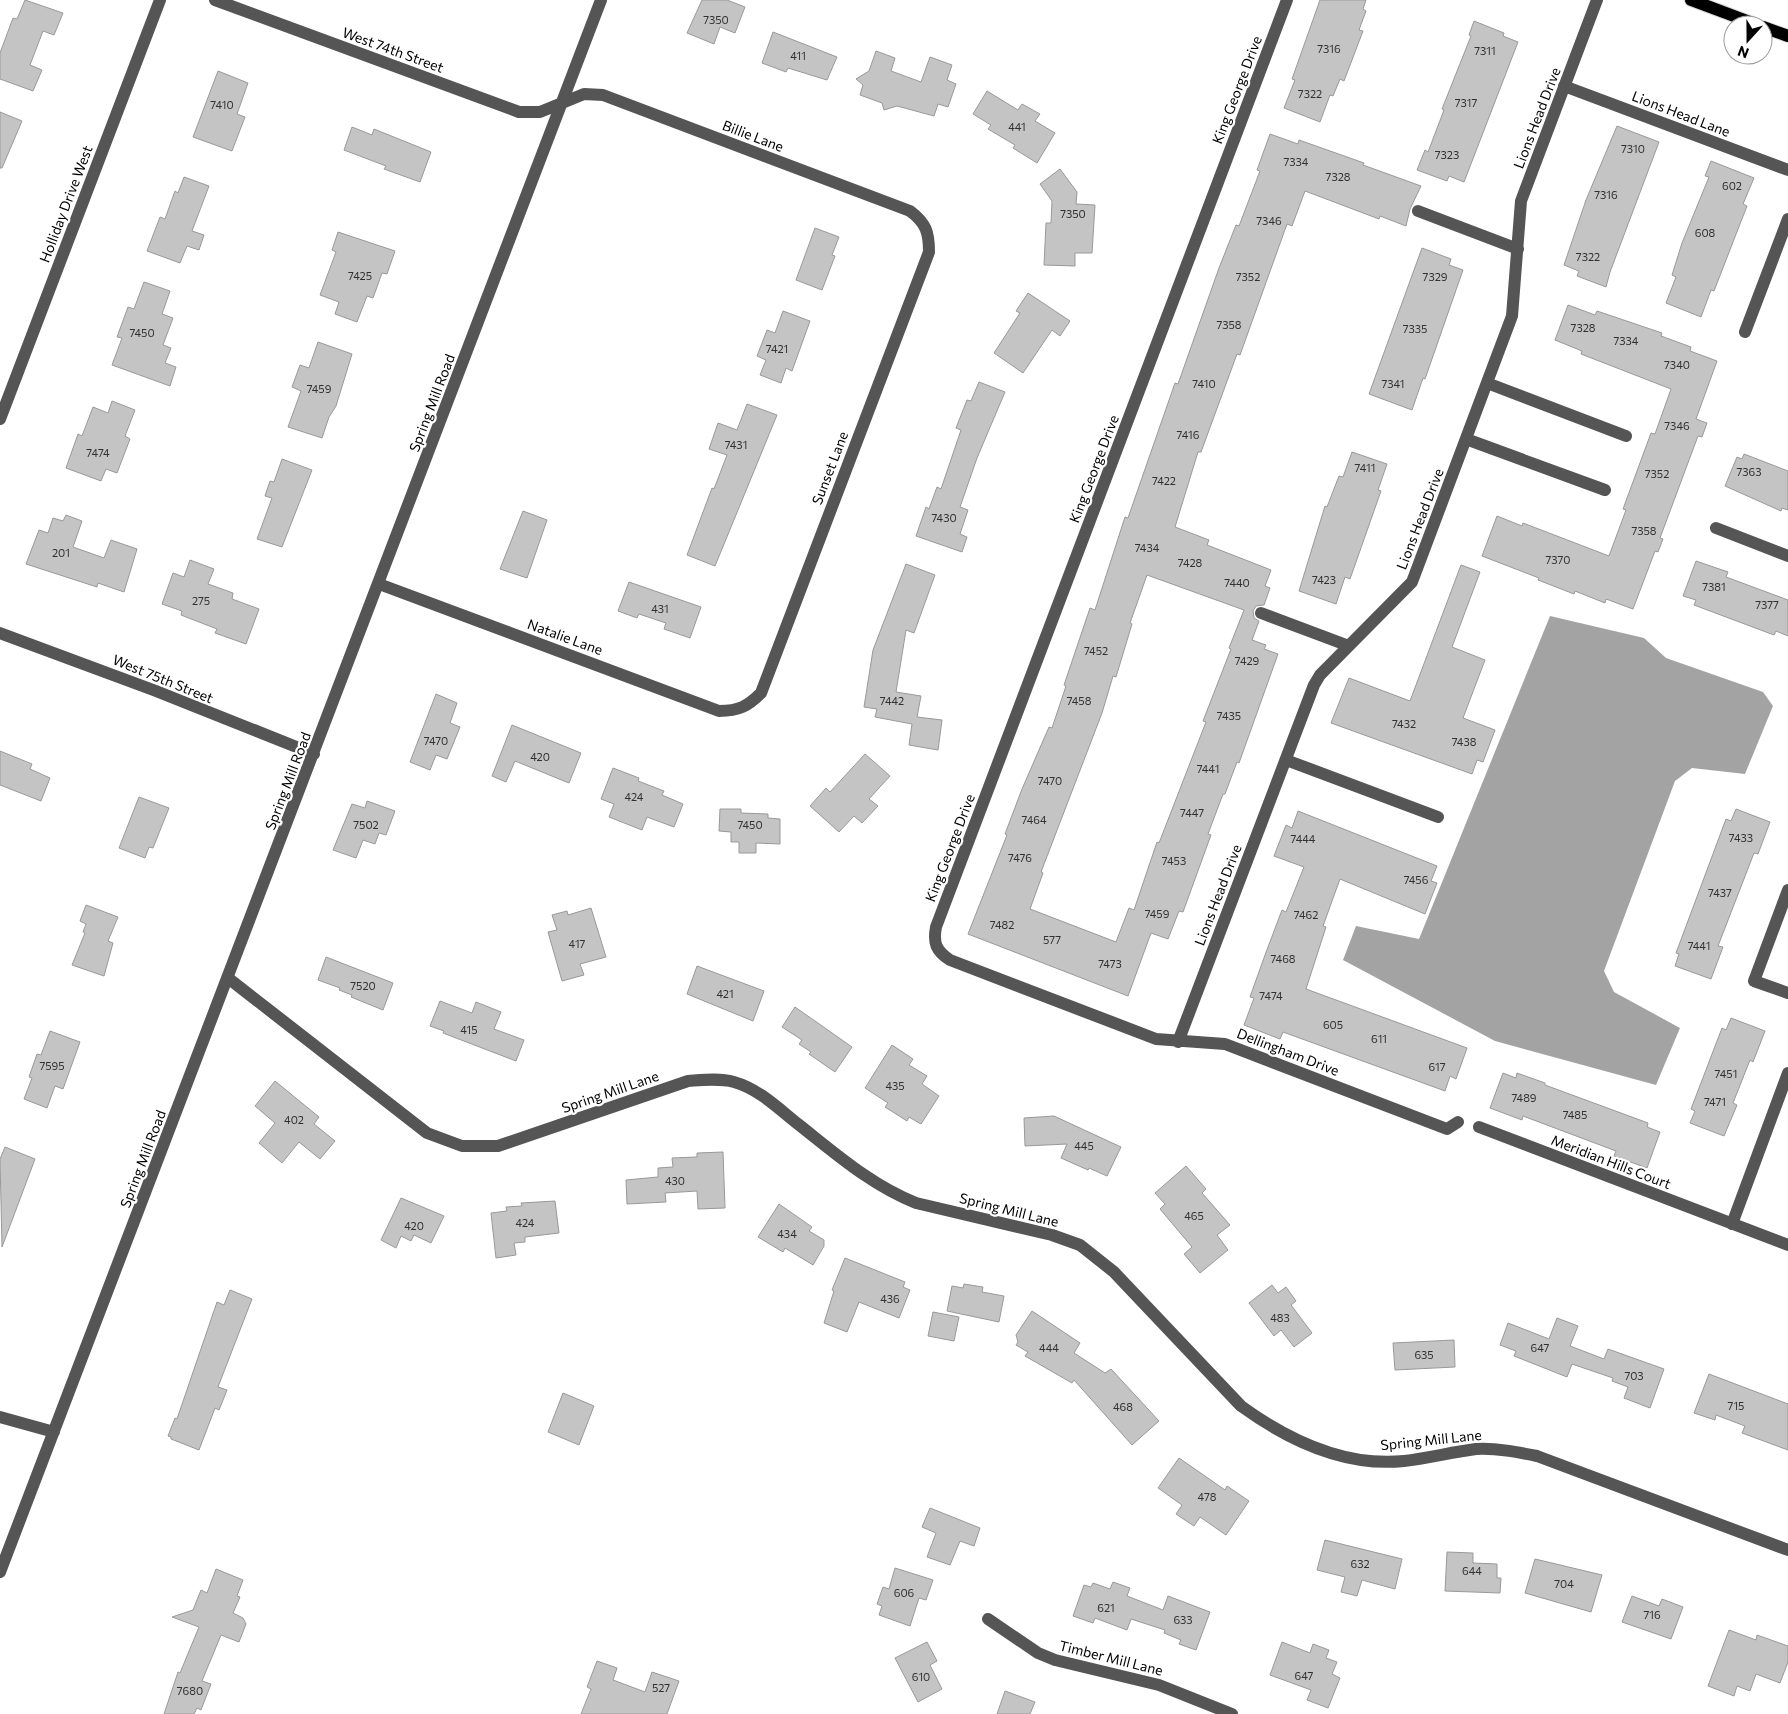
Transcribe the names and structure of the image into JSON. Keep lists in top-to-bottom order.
{
  "streets": {
    "street": [
      "West 74th Street",
      "King George Drive",
      "Lions Head Lane",
      "Lions Head Drive",
      "Billie Lane",
      "Holliday Drive West",
      "Spring Mill Road",
      "Sunset Lane",
      "Natalie Lane",
      "West 75th Street",
      "Dellingham Drive",
      "Spring Mill Lane",
      "Meridian Hills Court",
      "Timber Mill Lane"
    ]
  },
  "crossings": [
    ["West 74th Street", "Billie Lane"],
    ["West 74th Street", "Spring Mill Road"],
    ["King George Drive", "Dellingham Drive"],
    ["Lions Head Lane", "Lions Head Drive"],
    ["Lions Head Drive", "Dellingham Drive"],
    ["Billie Lane", "Spring Mill Road"],
    ["Billie Lane", "Sunset Lane"],
    ["Spring Mill Road", "Natalie Lane"],
    ["Spring Mill Road", "West 75th Street"],
    ["Spring Mill Road", "Spring Mill Lane"],
    ["Sunset Lane", "Natalie Lane"]
  ],
  "house_numbers": [
    "7350",
    "7316",
    "7311",
    "411",
    "7322",
    "7317",
    "7410",
    "441",
    "7310",
    "7323",
    "7334",
    "7328",
    "602",
    "7316",
    "7350",
    "7346",
    "608",
    "7322",
    "7425",
    "7352",
    "7329",
    "7358",
    "7328",
    "7335",
    "7450",
    "7334",
    "7421",
    "7340",
    "7410",
    "7341",
    "7459",
    "7346",
    "7416",
    "7431",
    "7474",
    "7411",
    "7363",
    "7352",
    "7422",
    "7430",
    "7358",
    "7434",
    "201",
    "7370",
    "7428",
    "7423",
    "7440",
    "7381",
    "275",
    "7377",
    "431",
    "7452",
    "7429",
    "7442",
    "7458",
    "7435",
    "7432",
    "7470",
    "7438",
    "420",
    "7441",
    "7470",
    "424",
    "7447",
    "7464",
    "7502",
    "7450",
    "7433",
    "7444",
    "7476",
    "7453",
    "7456",
    "7437",
    "7459",
    "7462",
    "7482",
    "577",
    "417",
    "7441",
    "7468",
    "7473",
    "7520",
    "421",
    "7474",
    "605",
    "415",
    "611",
    "7595",
    "617",
    "7451",
    "435",
    "7489",
    "7471",
    "7485",
    "402",
    "445",
    "430",
    "465",
    "424",
    "420",
    "434",
    "436",
    "483",
    "444",
    "647",
    "635",
    "703",
    "715",
    "468",
    "478",
    "632",
    "644",
    "704",
    "606",
    "621",
    "716",
    "633",
    "647",
    "610",
    "527",
    "7680"
  ],
  "north": "bottom"
}
